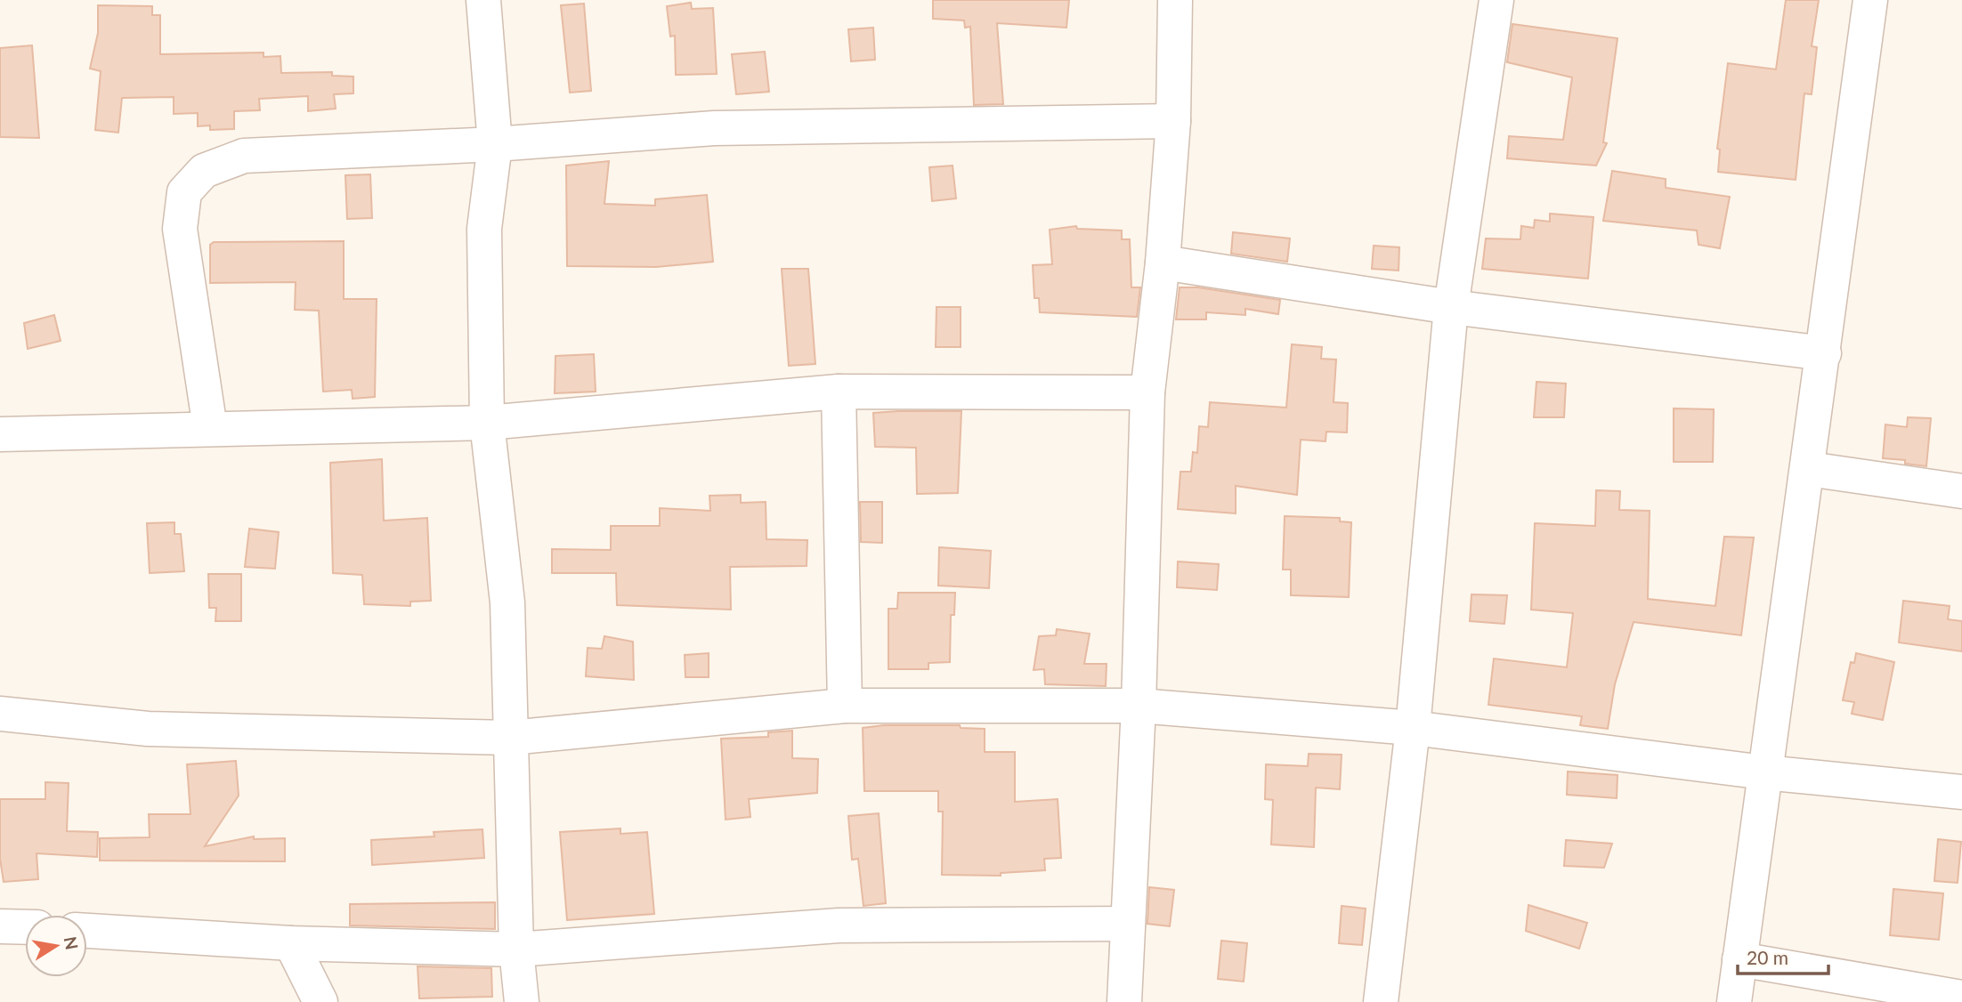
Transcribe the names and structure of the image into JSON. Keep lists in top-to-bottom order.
{
  "scale_bar": "20 m",
  "north": "right"
}
